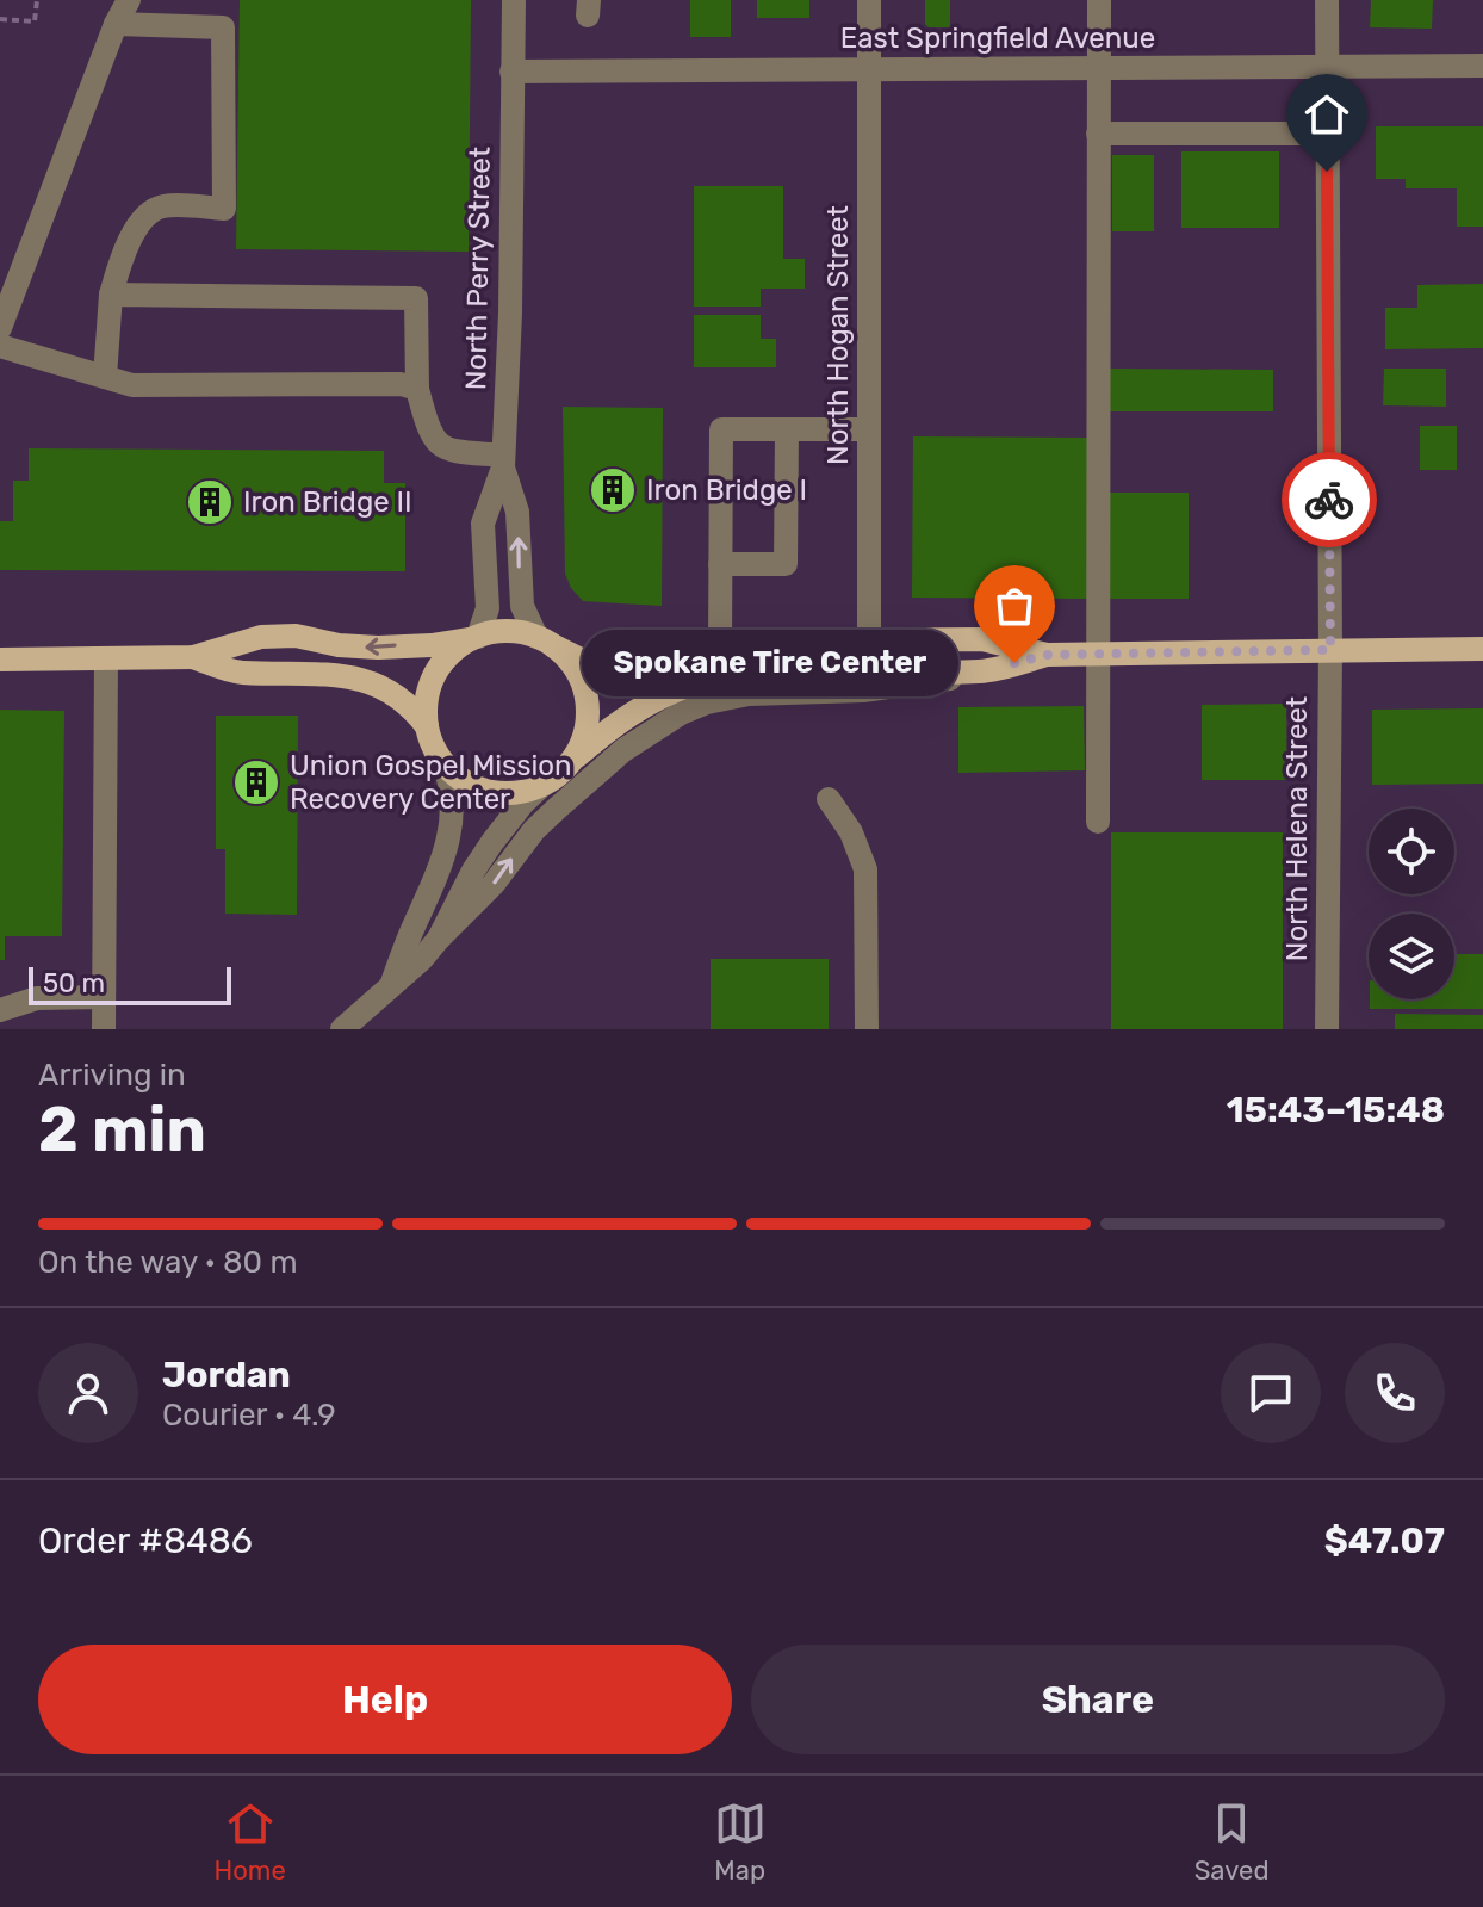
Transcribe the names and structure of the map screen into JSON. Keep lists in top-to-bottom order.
{
  "streets": {
    "street": [
      "East Springfield Avenue",
      "North Perry Street",
      "North Hogan Street",
      "North Helena Street"
    ]
  },
  "crossings": [
    ["East Springfield Avenue", "North Perry Street"],
    ["East Springfield Avenue", "North Hogan Street"],
    ["East Springfield Avenue", "North Helena Street"]
  ],
  "places": {
    "building": ["Iron Bridge I", "Iron Bridge II", "Union Gospel Mission Recovery Center"],
    "other": ["Spokane Tire Center"]
  },
  "scale_bar": "50 m",
  "page": {
    "bubble": "Spokane Tire Center",
    "scale": "50 m",
    "heading": ["2 min", "Arriving in", "15:43–15:48"],
    "panel": [
      "Jordan",
      "Courier · 4.9",
      "Order #8486",
      "$47.07"
    ],
    "bar": "On the way · 80 m",
    "buttons": ["Help", "Share"],
    "tabs": ["Home", "Map", "Saved"]
  }
}
